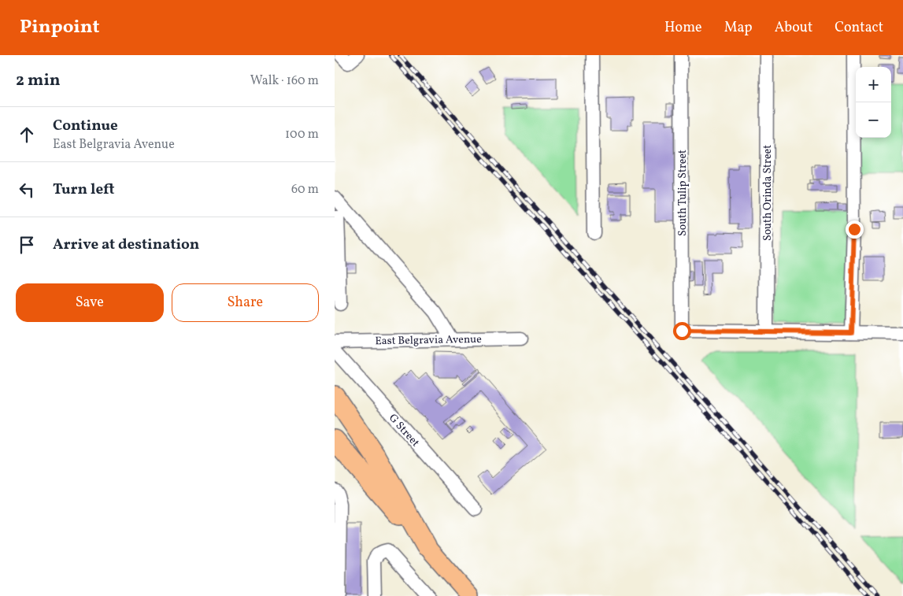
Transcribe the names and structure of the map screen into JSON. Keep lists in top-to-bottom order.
{
  "streets": {
    "street": [
      "South Tulip Street",
      "South Orinda Street",
      "East Belgravia Avenue",
      "G Street"
    ]
  },
  "crossings": [
    ["South Tulip Street", "South Orinda Street"]
  ],
  "page": {
    "header": "Pinpoint",
    "nav": [
      "Home",
      "Map",
      "About",
      "Contact"
    ],
    "heading": ["2 min", "Walk · 160 m"],
    "map_buttons": ["+", "−"],
    "list": [
      ["Continue", "East Belgravia Avenue", "100 m"],
      ["Turn left", "60 m"],
      "Arrive at destination"
    ],
    "buttons": ["Save", "Share"]
  }
}
